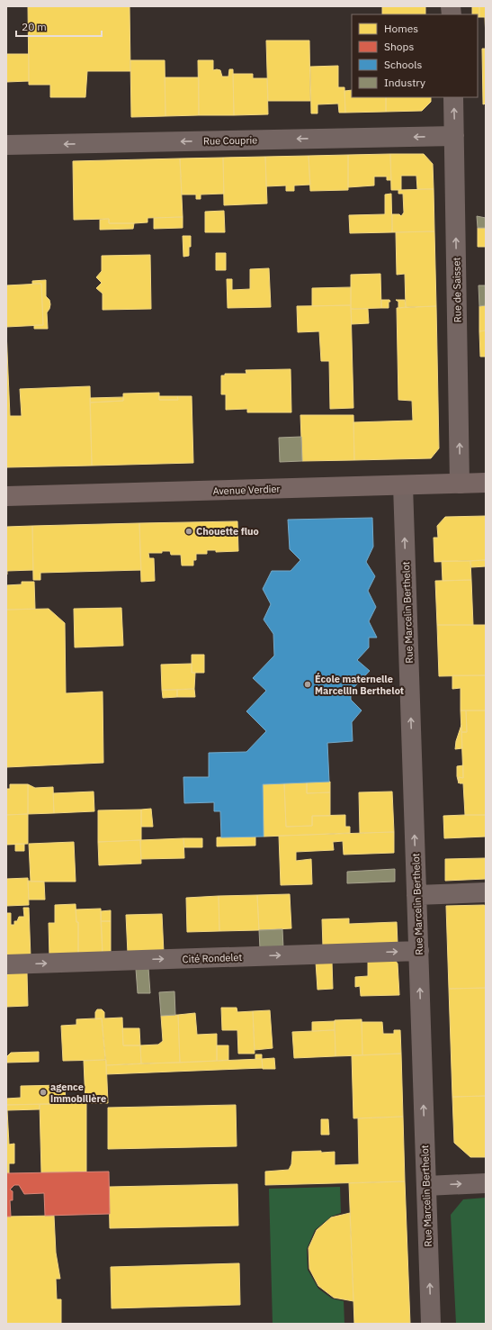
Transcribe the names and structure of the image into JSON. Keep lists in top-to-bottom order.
{
  "streets": {
    "main road": ["Avenue Verdier"],
    "street": [
      "Rue Couprie",
      "Rue de Saisset",
      "Rue Marcelin Berthelot",
      "Cité Rondelet"
    ]
  },
  "crossings": [
    ["Rue Couprie", "Rue de Saisset"],
    ["Rue de Saisset", "Avenue Verdier"],
    ["Avenue Verdier", "Rue Marcelin Berthelot"],
    ["Rue Marcelin Berthelot", "Cité Rondelet"]
  ],
  "one_way": [
    "Rue Couprie",
    "Rue de Saisset",
    "Rue Marcelin Berthelot",
    "Cité Rondelet"
  ],
  "places": ["Chouette fluo", "École maternelle Marcellin Berthelot", "agence immobilière"],
  "legend": [
    "Homes",
    "Shops",
    "Schools",
    "Industry"
  ],
  "scale_bar": "20 m"
}
